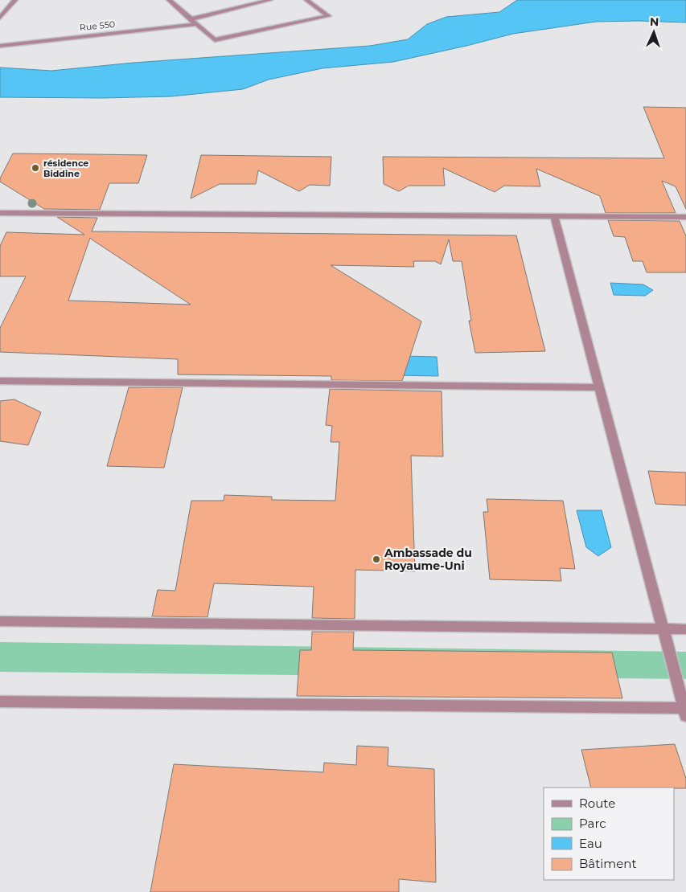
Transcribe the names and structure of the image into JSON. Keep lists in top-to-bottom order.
{
  "streets": {
    "street": ["Rue 550"]
  },
  "places": ["résidence Biddine", "Ambassade du Royaume-Uni"],
  "legend": [
    "Route",
    "Parc",
    "Eau",
    "Bâtiment"
  ],
  "north": "top"
}
